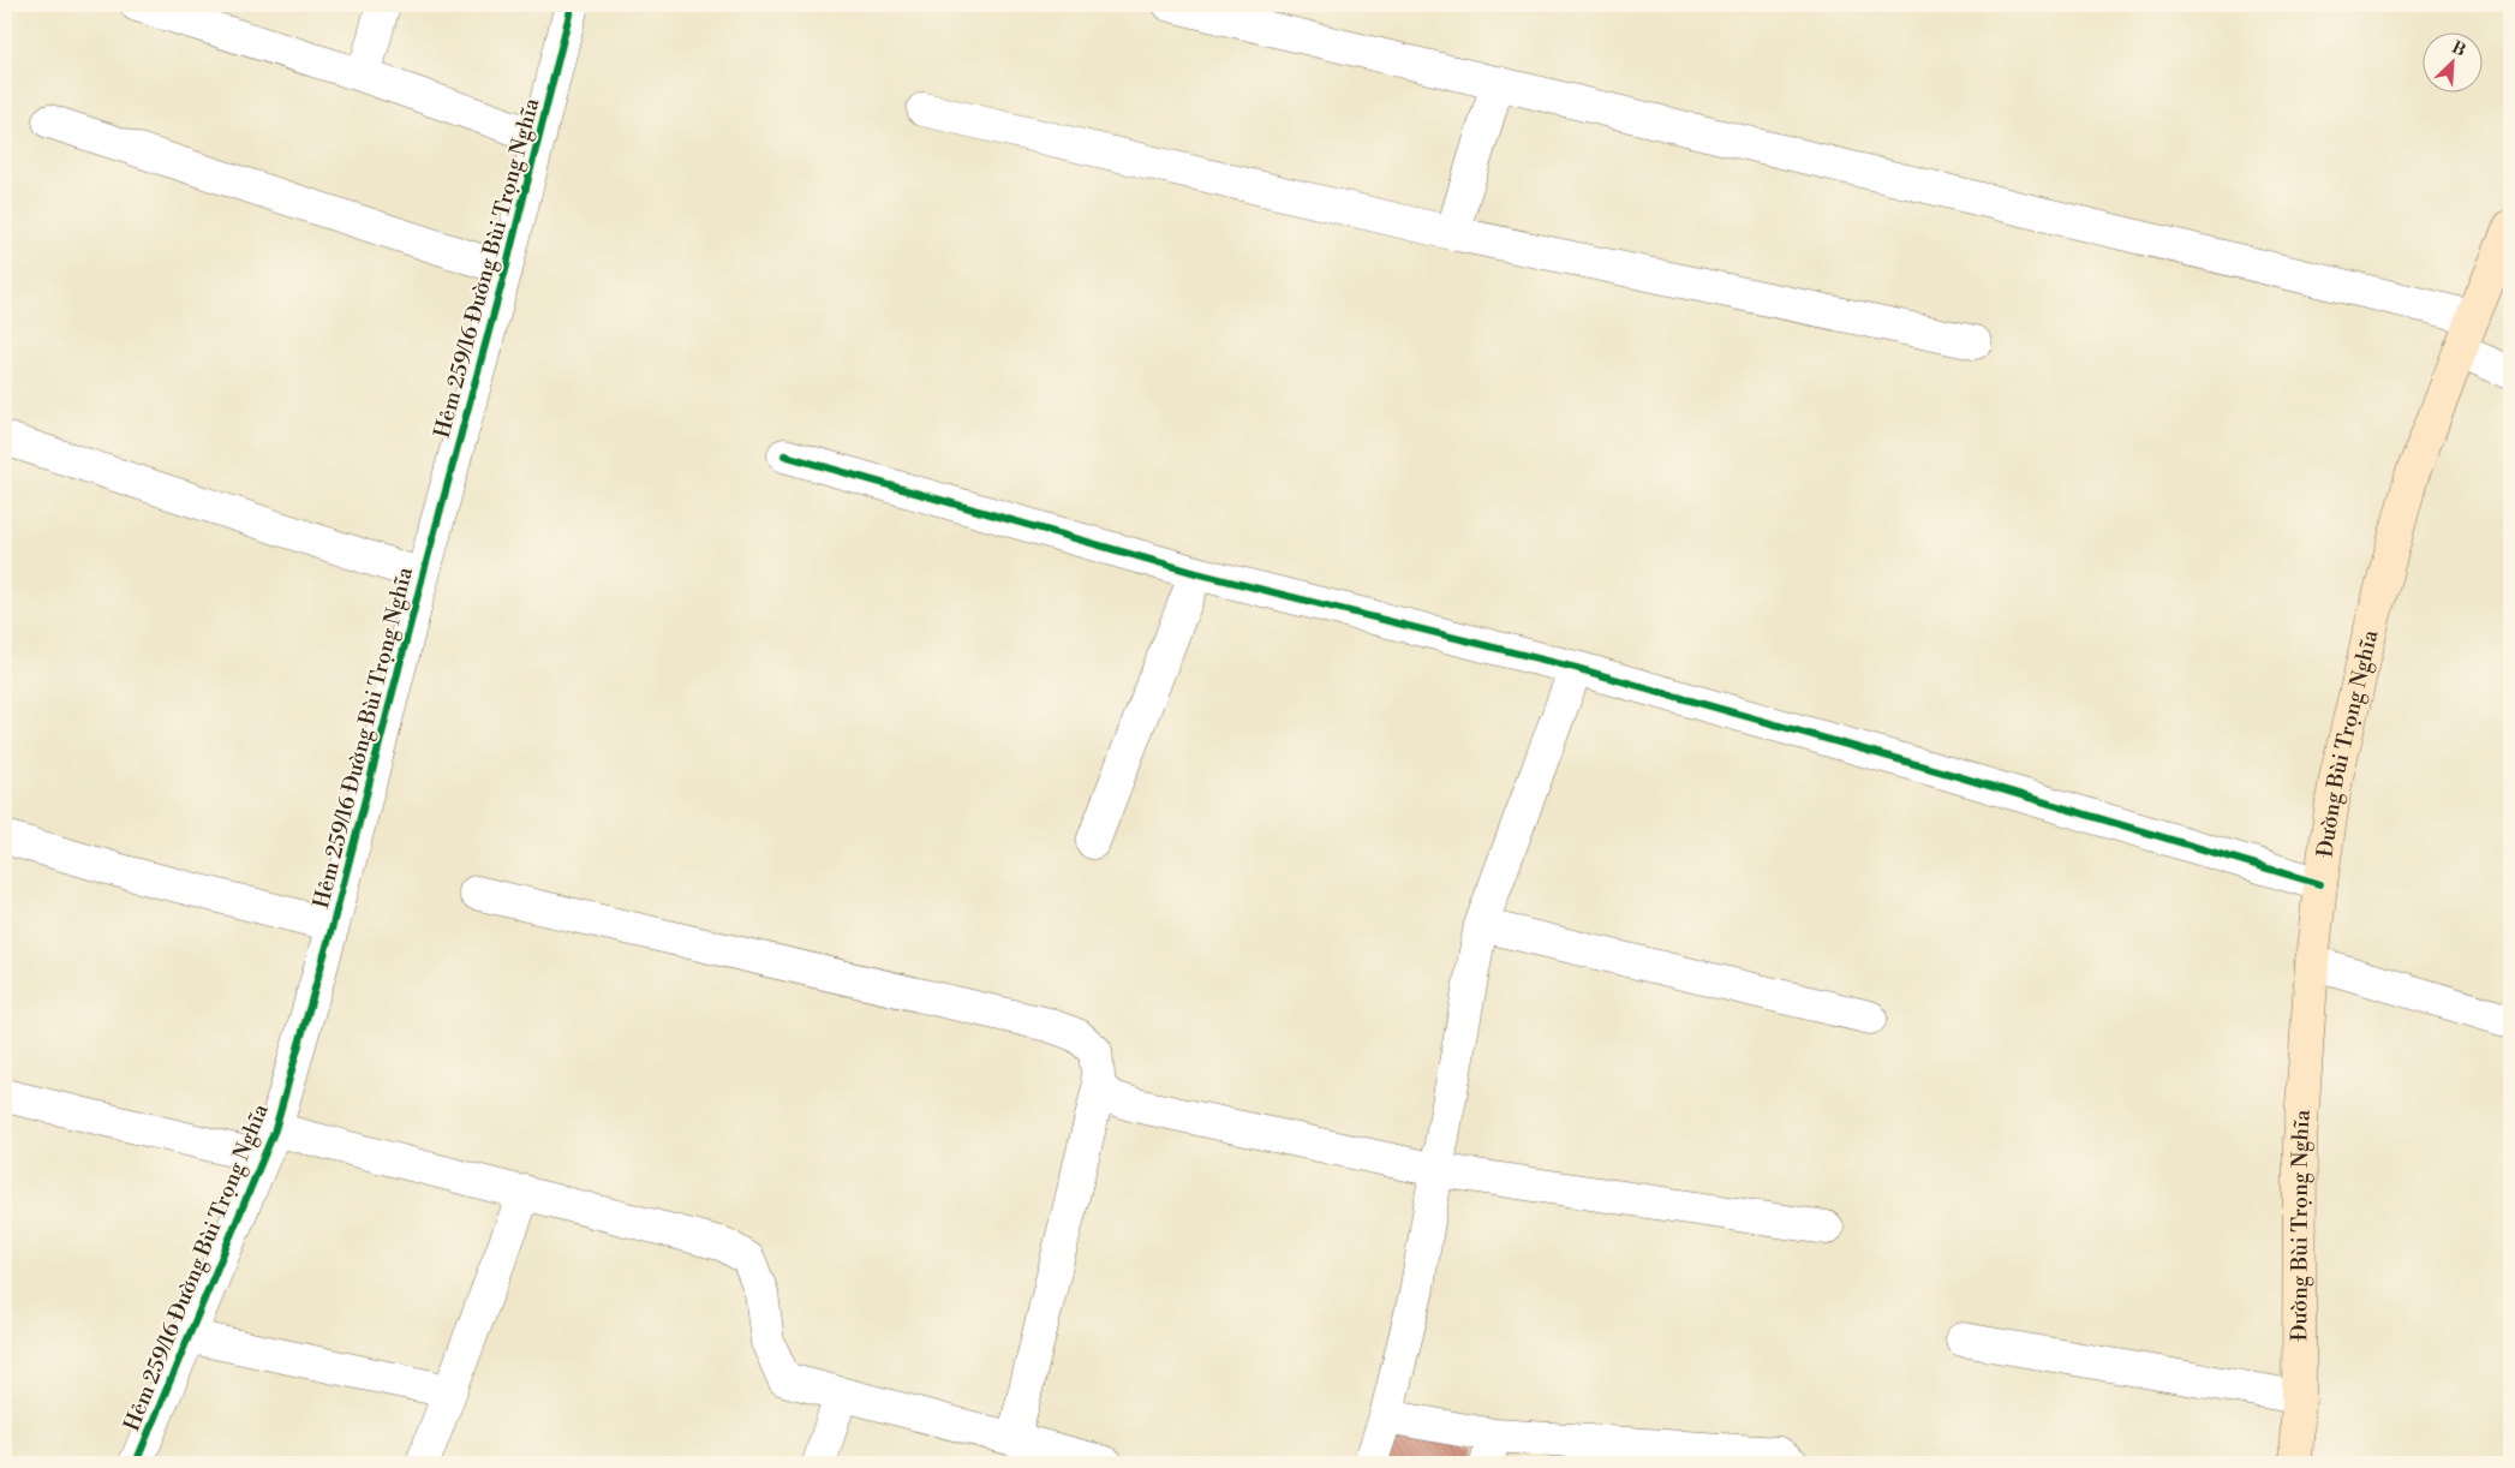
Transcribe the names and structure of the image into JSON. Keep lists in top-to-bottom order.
{
  "streets": {
    "street": ["Hẻm 259/16 Đường Bùi Trọng Nghĩa", "Đường Bùi Trọng Nghĩa"]
  },
  "north": "top right"
}
